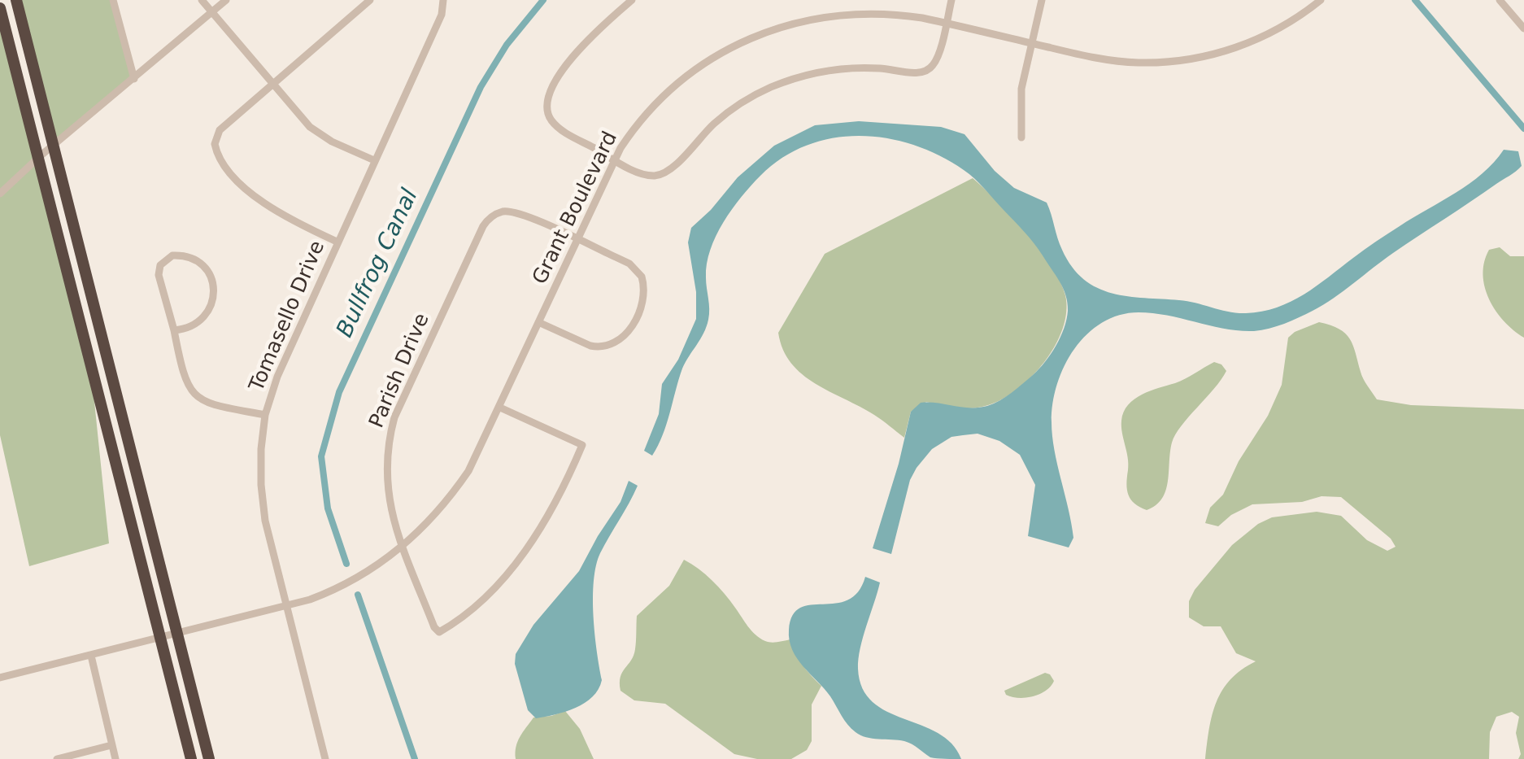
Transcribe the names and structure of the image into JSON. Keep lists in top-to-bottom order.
{
  "streets": {
    "street": ["Grant Boulevard", "Tomasello Drive", "Parish Drive"]
  },
  "crossings": [
    ["Grant Boulevard", "Tomasello Drive"],
    ["Grant Boulevard", "Parish Drive"]
  ],
  "water": ["Bullfrog Canal"]
}
